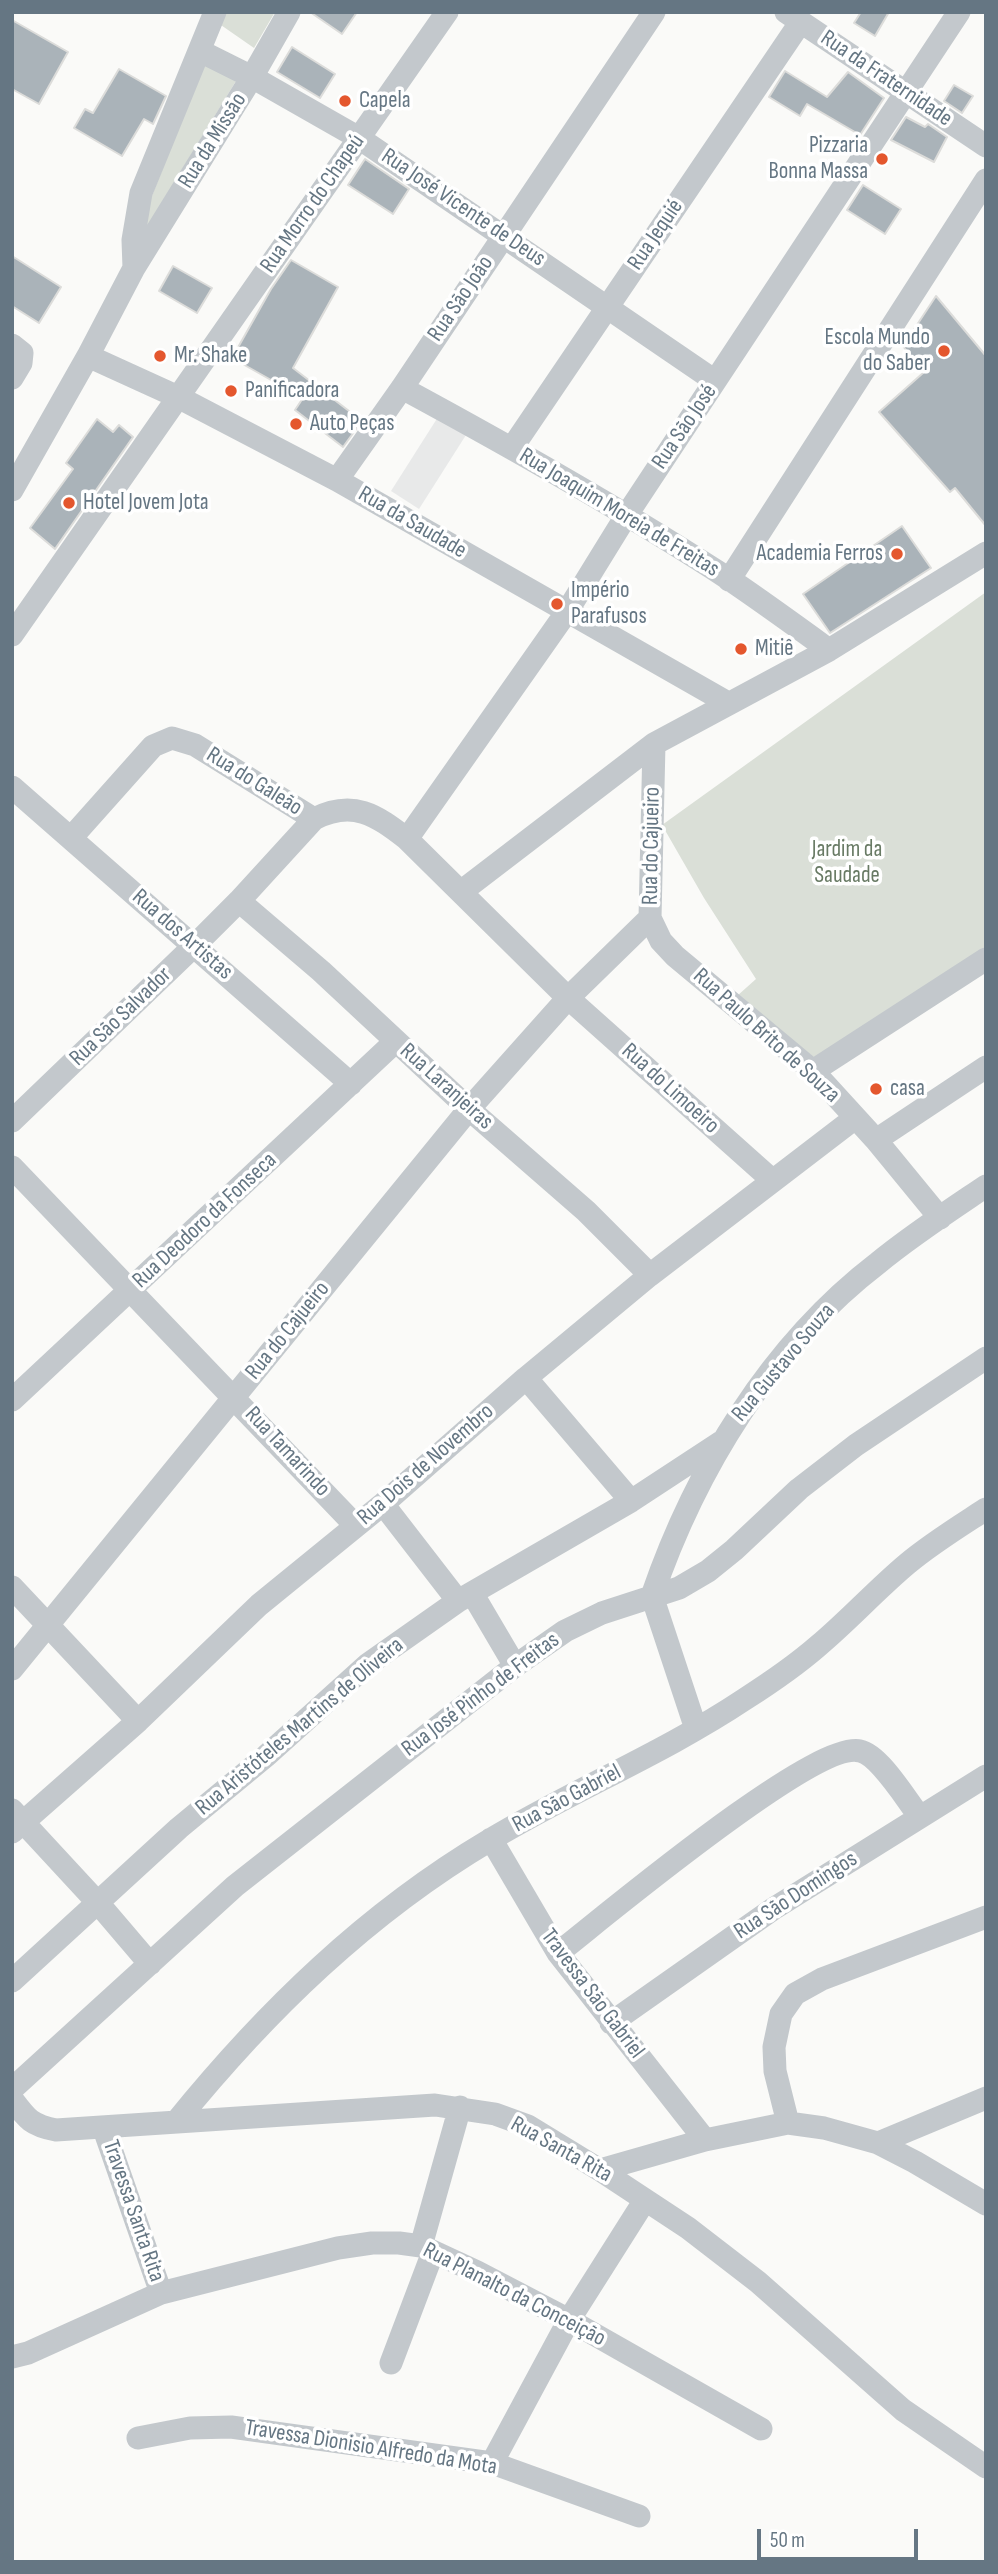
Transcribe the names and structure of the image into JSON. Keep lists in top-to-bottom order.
{
  "streets": {
    "street": [
      "Rua da Fraternidade",
      "Rua da Missão",
      "Rua Morro do Chapeú",
      "Rua José Vicente de Deus",
      "Rua Jequié",
      "Rua São João",
      "Rua São José",
      "Rua Joaquim Moreia de Freitas",
      "Rua da Saudade",
      "Rua do Galeão",
      "Rua do Cajueiro",
      "Rua dos Artistas",
      "Rua São Salvador",
      "Rua Paulo Brito de Souza",
      "Rua Laranjeiras",
      "Rua do Limoeiro",
      "Rua Deodoro da Fonseca",
      "Rua Gustavo Souza",
      "Rua Tamarindo",
      "Rua Dois de Novembro",
      "Rua José Pinho de Freitas",
      "Rua Aristóteles Martins de Oliveira",
      "Rua São Gabriel",
      "Rua São Domingos",
      "Travessa São Gabriel",
      "Rua Santa Rita",
      "Travessa Santa Rita",
      "Rua Planalto da Conceição",
      "Travessa Dionisio Alfredo da Mota"
    ]
  },
  "crossings": [
    ["Rua da Fraternidade", "Rua Jequié"],
    ["Rua da Fraternidade", "Rua São José"],
    ["Rua da Missão", "Rua José Vicente de Deus"],
    ["Rua da Missão", "Rua da Saudade"],
    ["Rua Morro do Chapeú", "Rua José Vicente de Deus"],
    ["Rua Morro do Chapeú", "Rua da Saudade"],
    ["Rua José Vicente de Deus", "Rua Jequié"],
    ["Rua José Vicente de Deus", "Rua São João"],
    ["Rua José Vicente de Deus", "Rua São José"],
    ["Rua Jequié", "Rua Joaquim Moreia de Freitas"],
    ["Rua São João", "Rua Joaquim Moreia de Freitas"],
    ["Rua São João", "Rua da Saudade"],
    ["Rua São José", "Rua Joaquim Moreia de Freitas"],
    ["Rua São José", "Rua da Saudade"],
    ["Rua do Galeão", "Rua dos Artistas"],
    ["Rua do Galeão", "Rua São Salvador"],
    ["Rua do Cajueiro", "Rua Paulo Brito de Souza"],
    ["Rua do Cajueiro", "Rua Laranjeiras"],
    ["Rua do Cajueiro", "Rua do Limoeiro"],
    ["Rua do Cajueiro", "Rua Tamarindo"],
    ["Rua dos Artistas", "Rua São Salvador"],
    ["Rua dos Artistas", "Rua Deodoro da Fonseca"],
    ["Rua São Salvador", "Rua Laranjeiras"],
    ["Rua Paulo Brito de Souza", "Rua Gustavo Souza"],
    ["Rua Paulo Brito de Souza", "Rua Dois de Novembro"],
    ["Rua Laranjeiras", "Rua Deodoro da Fonseca"],
    ["Rua Laranjeiras", "Rua Dois de Novembro"],
    ["Rua do Limoeiro", "Rua Dois de Novembro"],
    ["Rua Deodoro da Fonseca", "Rua Tamarindo"],
    ["Rua Gustavo Souza", "Rua José Pinho de Freitas"],
    ["Rua Gustavo Souza", "Rua Aristóteles Martins de Oliveira"],
    ["Rua Tamarindo", "Rua Dois de Novembro"],
    ["Rua São Gabriel", "Travessa São Gabriel"],
    ["Rua São Gabriel", "Rua Santa Rita"],
    ["Rua São Domingos", "Travessa São Gabriel"],
    ["Rua Santa Rita", "Travessa Santa Rita"],
    ["Travessa Santa Rita", "Rua Planalto da Conceição"]
  ],
  "parks": ["Jardim da Saudade"],
  "places": [
    "Capela",
    "Pizzaria Bonna Massa",
    "Escola Mundo do Saber",
    "Mr. Shake",
    "Panificadora",
    "Auto Peças",
    "Hotel Jovem Jota",
    "Academia Ferros",
    "Império Parafusos",
    "Mitiê",
    "casa"
  ],
  "scale_bar": "50 m"
}
